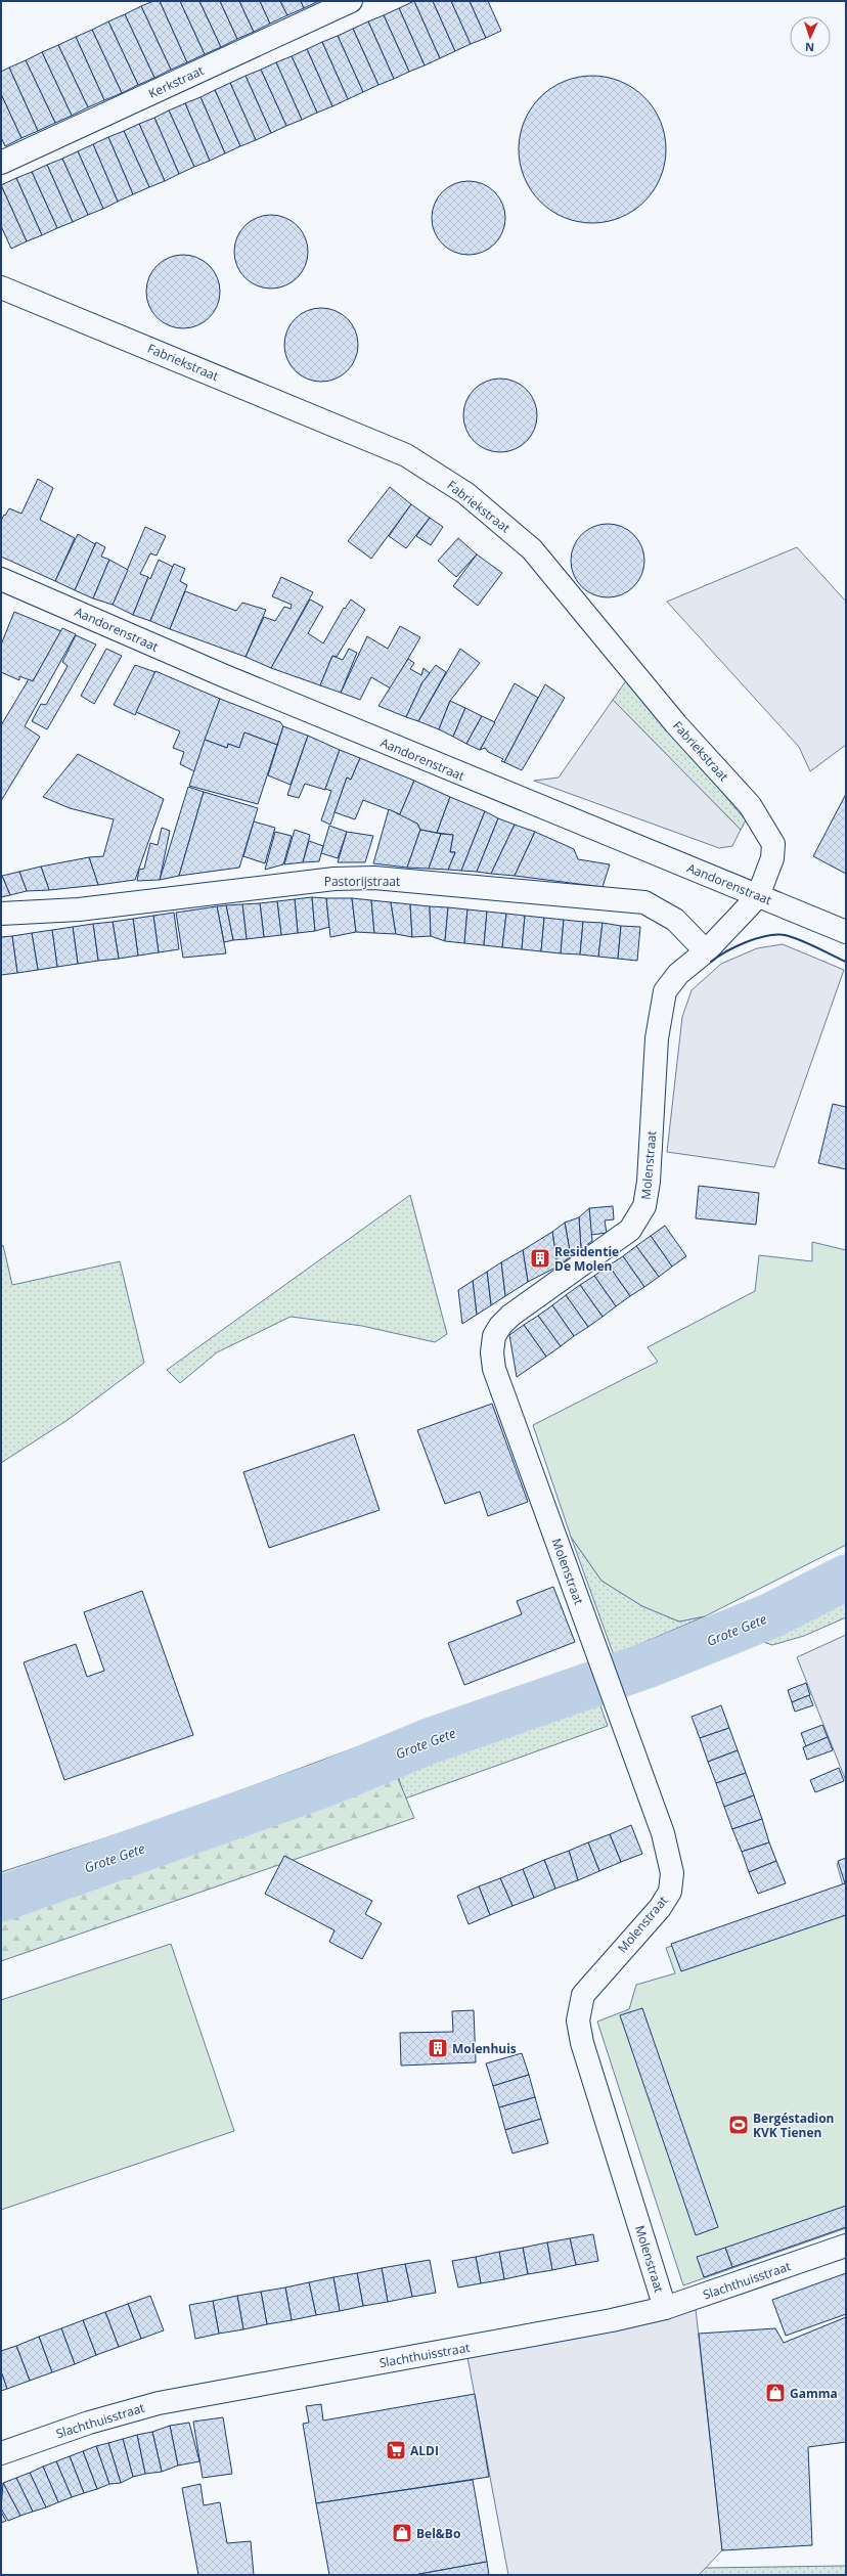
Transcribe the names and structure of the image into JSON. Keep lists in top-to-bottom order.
{
  "streets": {
    "street": [
      "Kerkstraat",
      "Fabriekstraat",
      "Aandorenstraat",
      "Pastorijstraat",
      "Molenstraat",
      "Slachthuisstraat"
    ]
  },
  "crossings": [
    ["Fabriekstraat", "Aandorenstraat"],
    ["Fabriekstraat", "Molenstraat"],
    ["Aandorenstraat", "Molenstraat"],
    ["Pastorijstraat", "Molenstraat"],
    ["Molenstraat", "Slachthuisstraat"]
  ],
  "water": ["Grote Gete"],
  "places": {
    "building": ["Residentie De Molen", "Molenhuis"],
    "sports": ["Bergéstadion KVK Tienen"],
    "shop": ["Gamma", "Bel&Bo"],
    "supermarket": ["ALDI"]
  },
  "north": "bottom"
}
